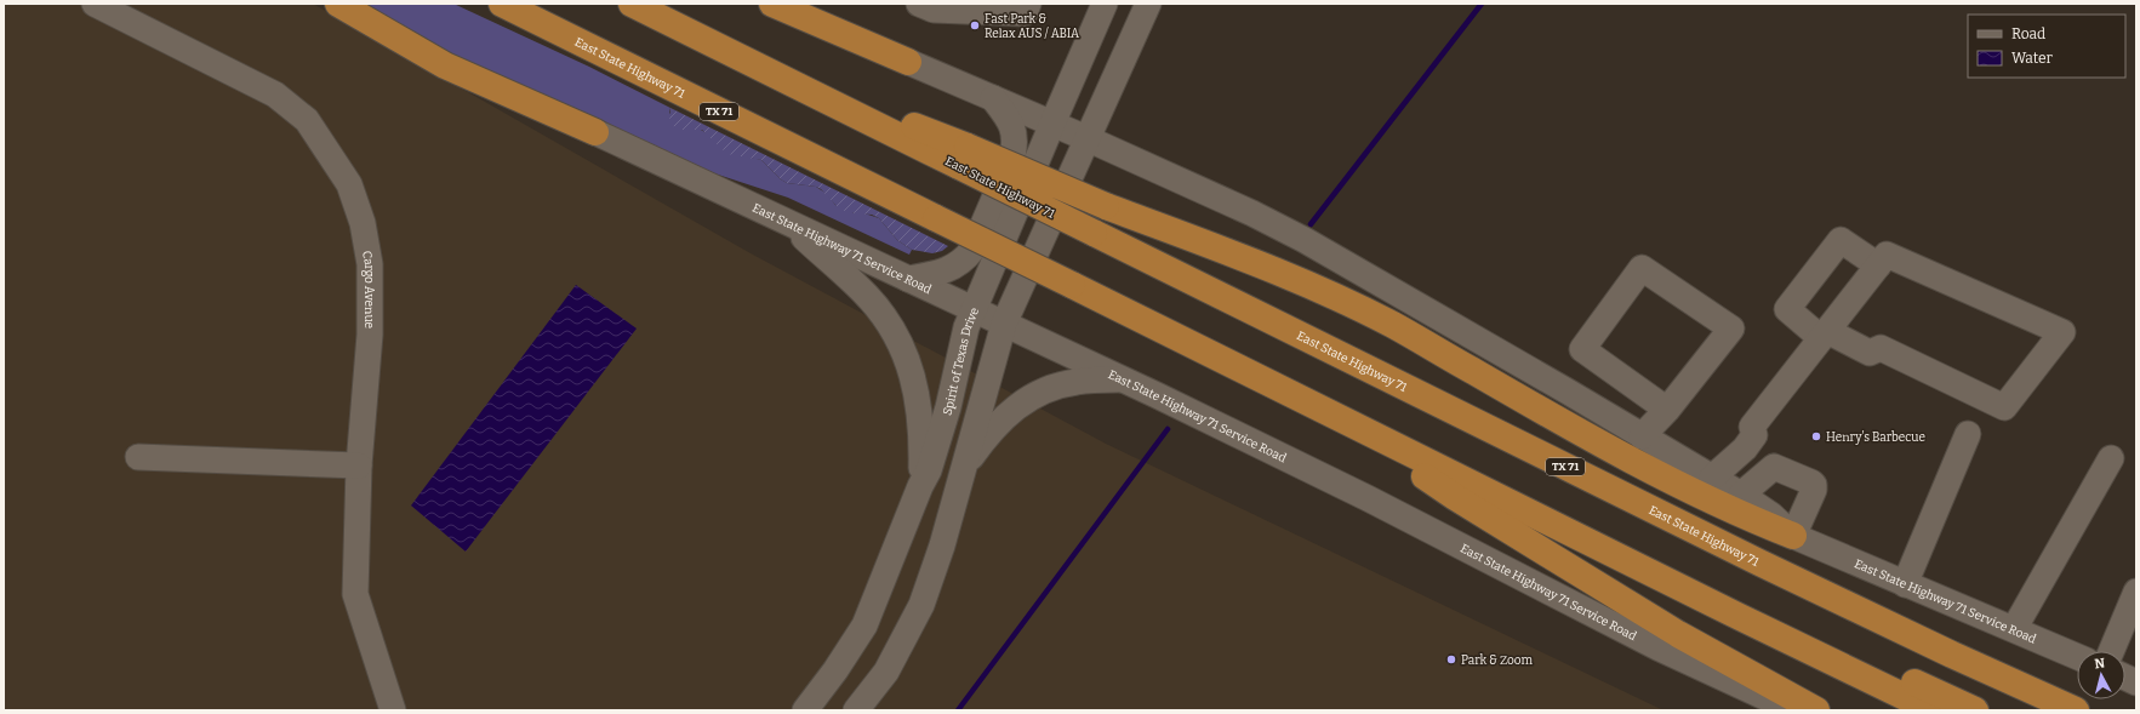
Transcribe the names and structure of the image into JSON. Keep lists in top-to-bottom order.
{
  "streets": {
    "highway": ["East State Highway 71", "TX 71"],
    "street": ["East State Highway 71 Service Road", "Cargo Avenue", "Spirit of Texas Drive"]
  },
  "crossings": [
    ["East State Highway 71 Service Road", "Spirit of Texas Drive"]
  ],
  "places": ["Fast Park & Relax AUS / ABIA", "Henry's Barbecue", "Park & Zoom"],
  "legend": ["Road", "Water"],
  "north": "top"
}
